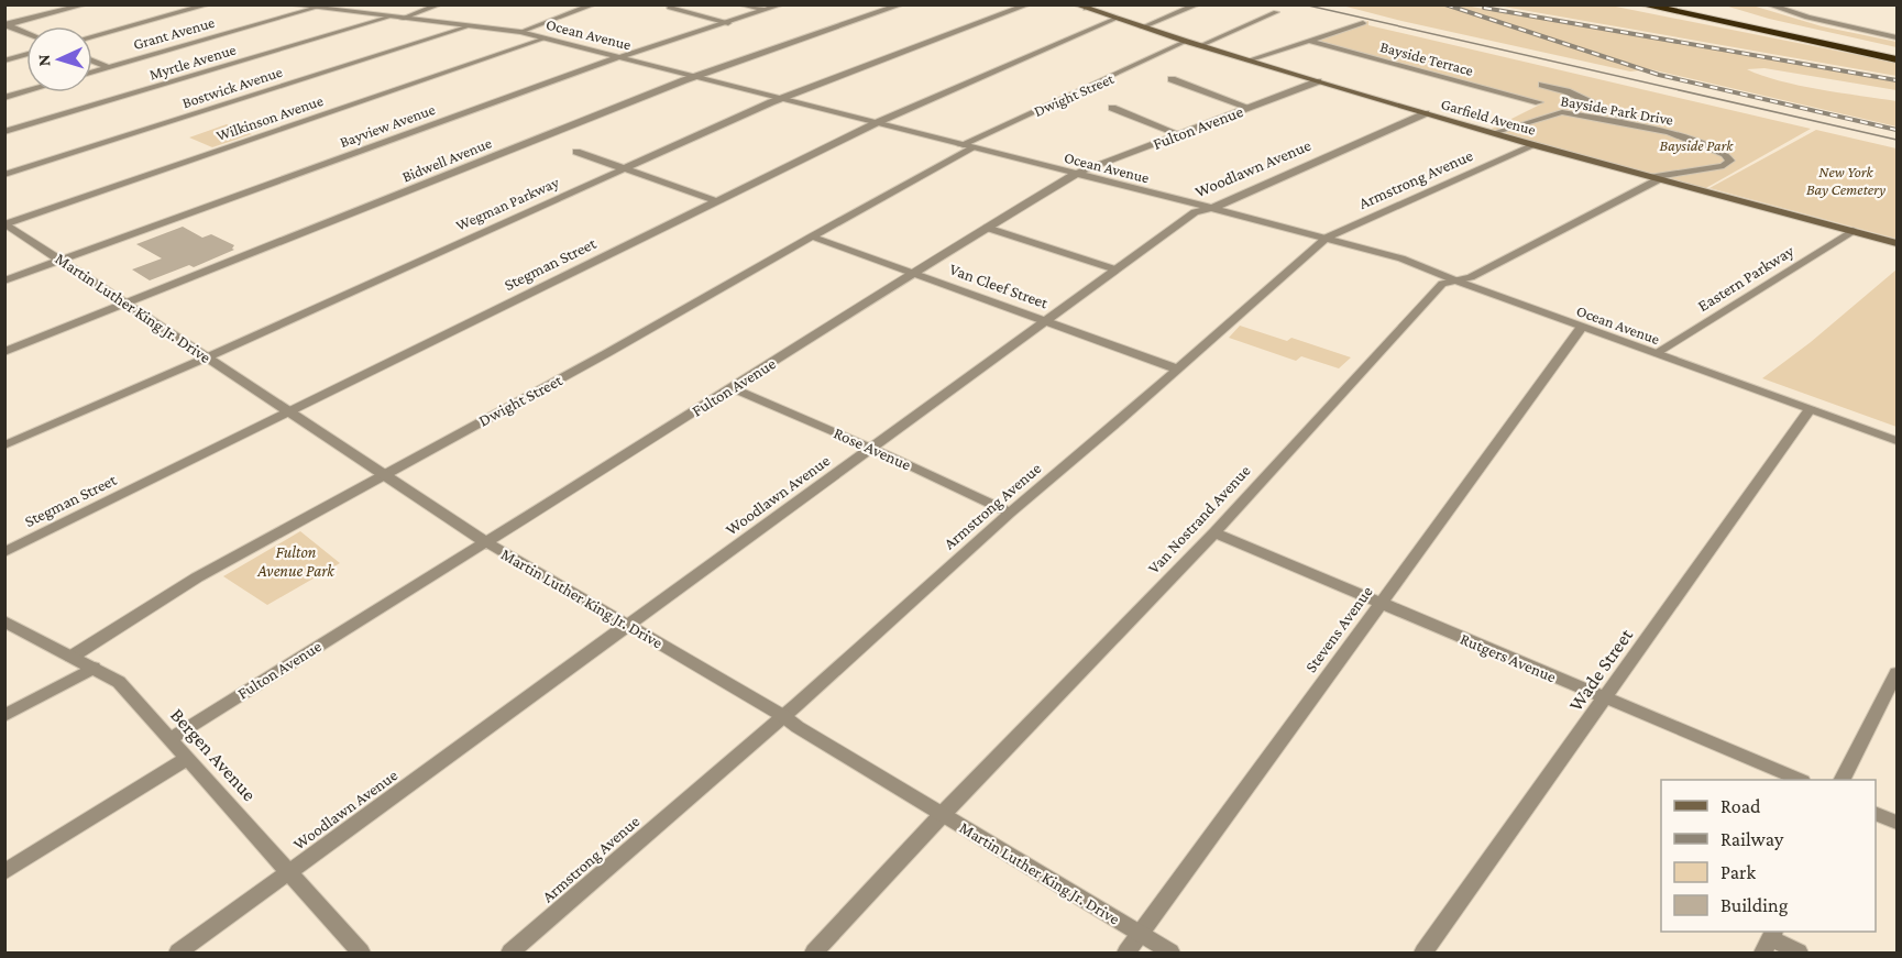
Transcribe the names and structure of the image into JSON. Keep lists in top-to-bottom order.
{
  "streets": {
    "main road": ["Garfield Avenue"],
    "street": [
      "Grant Avenue",
      "Ocean Avenue",
      "Bayside Terrace",
      "Myrtle Avenue",
      "Bostwick Avenue",
      "Dwight Street",
      "Bayside Park Drive",
      "Wilkinson Avenue",
      "Bayview Avenue",
      "Fulton Avenue",
      "Bidwell Avenue",
      "Woodlawn Avenue",
      "Armstrong Avenue",
      "Wegman Parkway",
      "Stegman Street",
      "Eastern Parkway",
      "Van Cleef Street",
      "Martin Luther King Jr. Drive",
      "Rose Avenue",
      "Van Nostrand Avenue",
      "Stevens Avenue",
      "Rutgers Avenue",
      "Wade Street",
      "Bergen Avenue"
    ]
  },
  "crossings": [
    ["Grant Avenue", "Ocean Avenue"],
    ["Ocean Avenue", "Myrtle Avenue"],
    ["Ocean Avenue", "Bostwick Avenue"],
    ["Ocean Avenue", "Dwight Street"],
    ["Ocean Avenue", "Wilkinson Avenue"],
    ["Ocean Avenue", "Bayview Avenue"],
    ["Ocean Avenue", "Fulton Avenue"],
    ["Ocean Avenue", "Bidwell Avenue"],
    ["Ocean Avenue", "Woodlawn Avenue"],
    ["Ocean Avenue", "Armstrong Avenue"],
    ["Ocean Avenue", "Wegman Parkway"],
    ["Ocean Avenue", "Stegman Street"],
    ["Ocean Avenue", "Eastern Parkway"],
    ["Ocean Avenue", "Van Nostrand Avenue"],
    ["Ocean Avenue", "Stevens Avenue"],
    ["Ocean Avenue", "Wade Street"],
    ["Dwight Street", "Garfield Avenue"],
    ["Dwight Street", "Van Cleef Street"],
    ["Dwight Street", "Martin Luther King Jr. Drive"],
    ["Dwight Street", "Bergen Avenue"],
    ["Bayside Park Drive", "Garfield Avenue"],
    ["Bayside Park Drive", "Van Nostrand Avenue"],
    ["Garfield Avenue", "Fulton Avenue"],
    ["Garfield Avenue", "Woodlawn Avenue"],
    ["Garfield Avenue", "Armstrong Avenue"],
    ["Garfield Avenue", "Stegman Street"],
    ["Garfield Avenue", "Eastern Parkway"],
    ["Garfield Avenue", "Van Nostrand Avenue"],
    ["Wilkinson Avenue", "Martin Luther King Jr. Drive"],
    ["Bayview Avenue", "Martin Luther King Jr. Drive"],
    ["Fulton Avenue", "Van Cleef Street"],
    ["Fulton Avenue", "Martin Luther King Jr. Drive"],
    ["Fulton Avenue", "Rose Avenue"],
    ["Fulton Avenue", "Bergen Avenue"],
    ["Bidwell Avenue", "Martin Luther King Jr. Drive"],
    ["Woodlawn Avenue", "Van Cleef Street"],
    ["Woodlawn Avenue", "Martin Luther King Jr. Drive"],
    ["Woodlawn Avenue", "Rose Avenue"],
    ["Woodlawn Avenue", "Bergen Avenue"],
    ["Armstrong Avenue", "Van Cleef Street"],
    ["Armstrong Avenue", "Martin Luther King Jr. Drive"],
    ["Armstrong Avenue", "Rose Avenue"],
    ["Wegman Parkway", "Martin Luther King Jr. Drive"],
    ["Stegman Street", "Martin Luther King Jr. Drive"],
    ["Martin Luther King Jr. Drive", "Van Nostrand Avenue"],
    ["Martin Luther King Jr. Drive", "Stevens Avenue"],
    ["Van Nostrand Avenue", "Rutgers Avenue"],
    ["Stevens Avenue", "Rutgers Avenue"],
    ["Rutgers Avenue", "Wade Street"]
  ],
  "parks": ["Bayside Park", "New York Bay Cemetery", "Fulton Avenue Park"],
  "legend": [
    "Road",
    "Railway",
    "Park",
    "Building"
  ],
  "north": "left"
}
